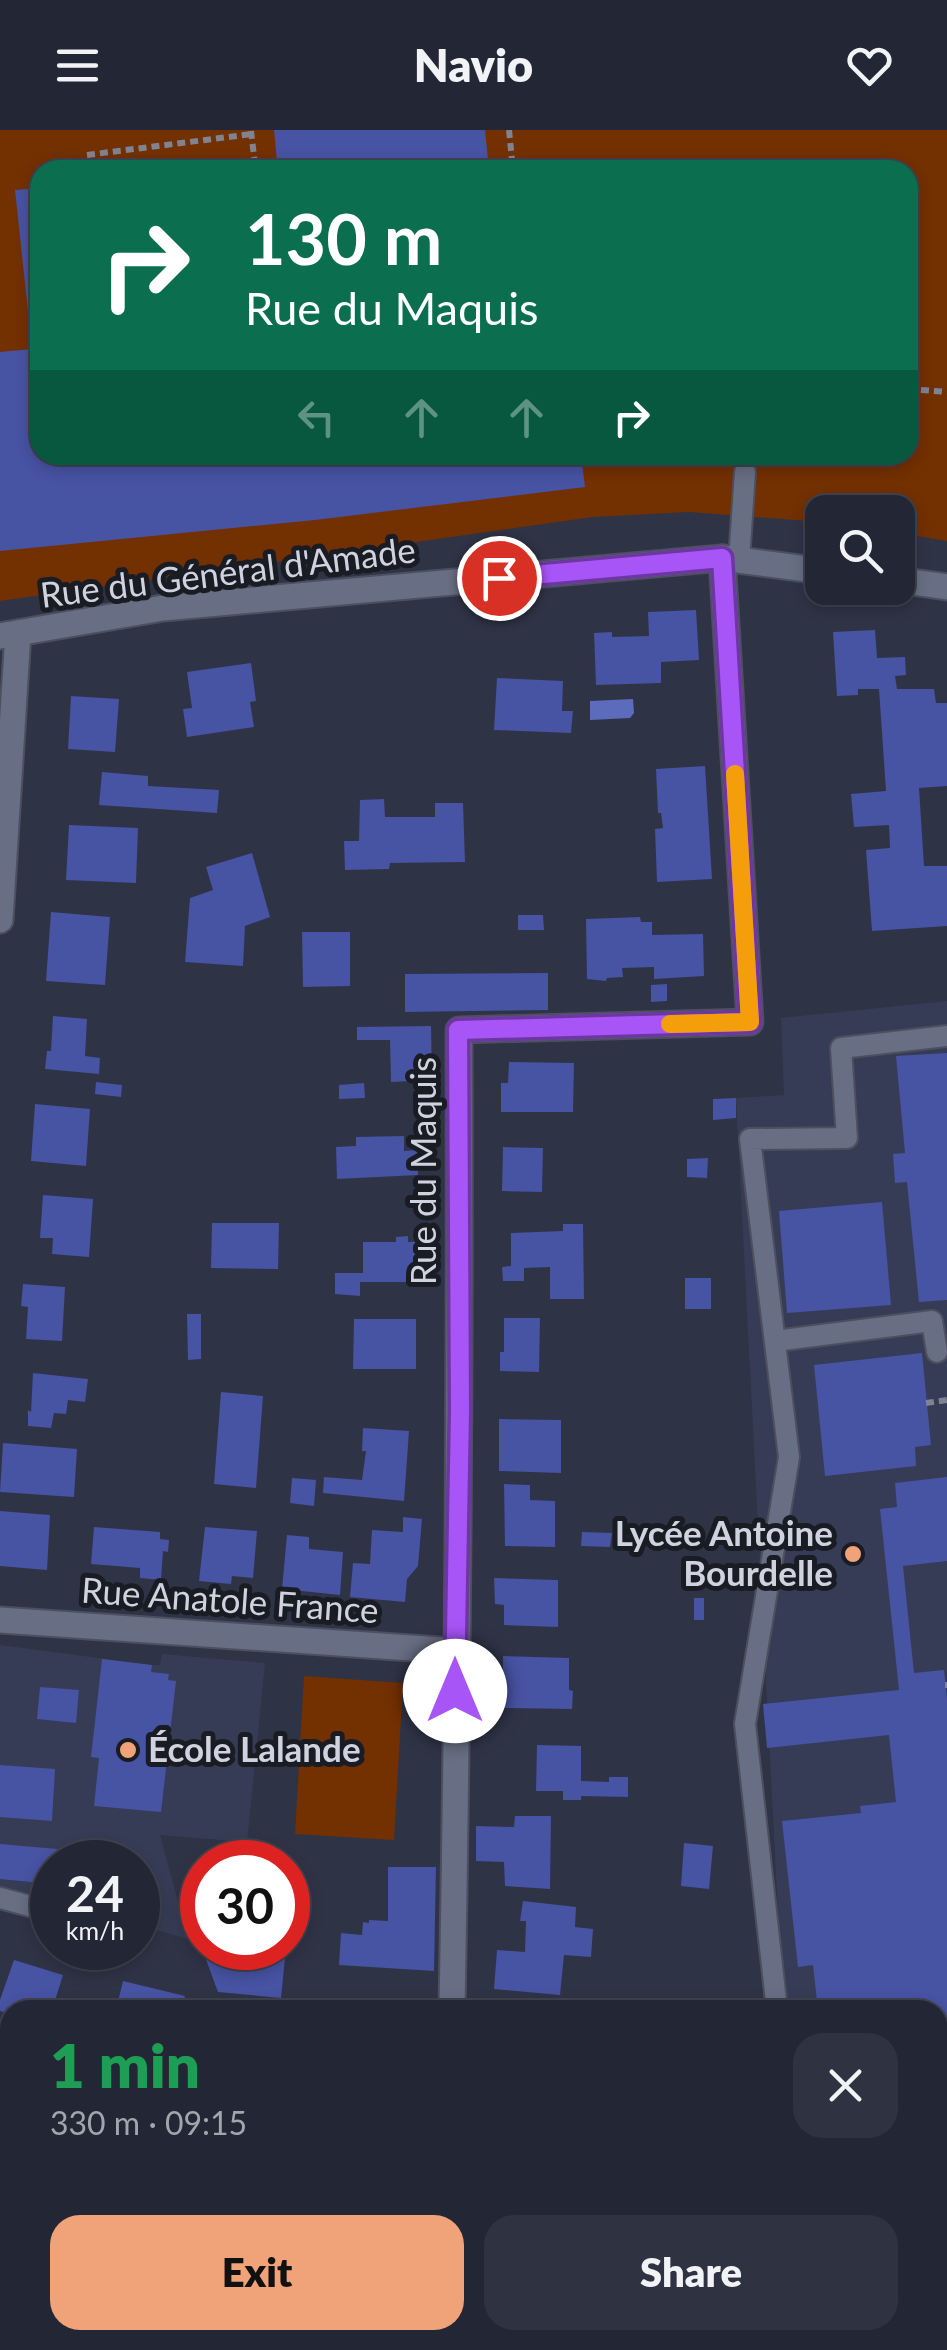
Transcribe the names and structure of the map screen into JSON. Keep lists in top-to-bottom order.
{
  "streets": {
    "street": ["Rue du Général d'Amade", "Rue du Maquis", "Rue Anatole France"]
  },
  "crossings": [
    ["Rue du Général d'Amade", "Rue du Maquis"],
    ["Rue du Maquis", "Rue Anatole France"]
  ],
  "places": ["Lycée Antoine Bourdelle", "École Lalande"],
  "page": {
    "header": "Navio",
    "turn": ["130 m", "Rue du Maquis"],
    "speed": "24 km/h",
    "limit": "30",
    "heading": ["1 min", "330 m · 09:15"],
    "buttons": ["Exit", "Share"]
  }
}
